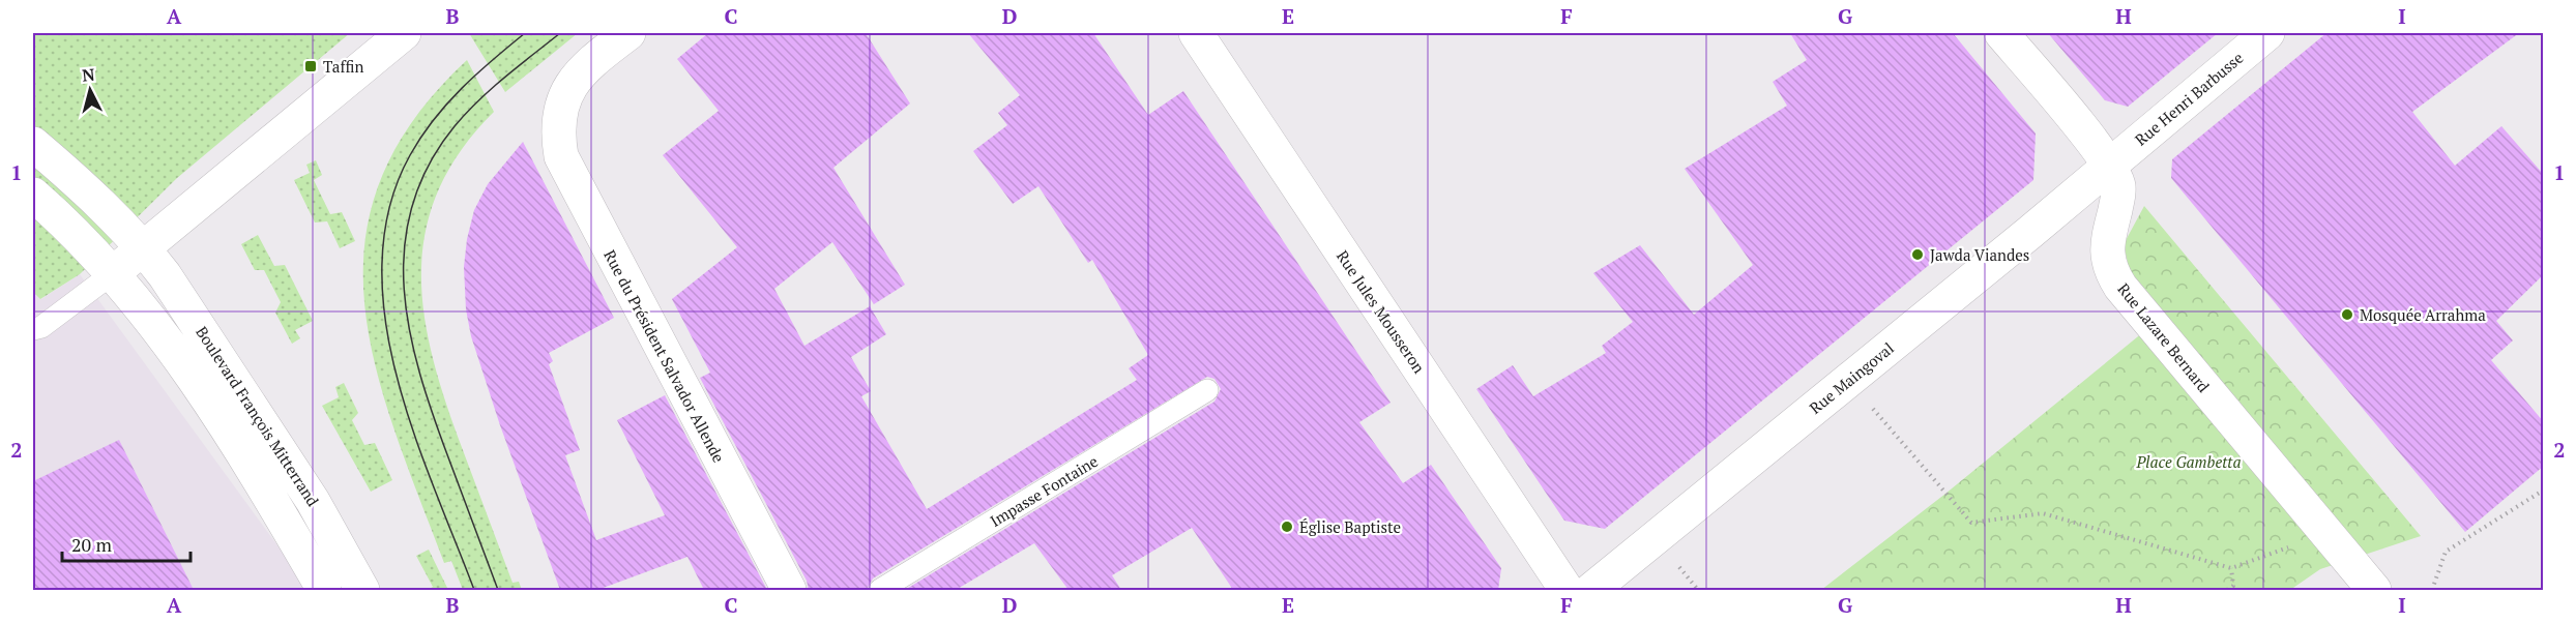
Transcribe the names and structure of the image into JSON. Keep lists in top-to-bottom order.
{
  "streets": {
    "street": [
      "Rue Henri Barbusse",
      "Rue Jules Mousseron",
      "Rue Lazare Bernard",
      "Rue du Président Salvador Allende",
      "Rue Maingoval",
      "Boulevard François Mitterrand"
    ],
    "lane": ["Impasse Fontaine"]
  },
  "crossings": [
    ["Rue Henri Barbusse", "Rue Lazare Bernard"],
    ["Rue Henri Barbusse", "Rue Maingoval"],
    ["Rue Lazare Bernard", "Rue Maingoval"]
  ],
  "parks": ["Place Gambetta"],
  "places": {
    "transit": ["Taffin"],
    "other": ["Jawda Viandes", "Mosquée Arrahma", "Église Baptiste"]
  },
  "scale_bar": "20 m",
  "north": "top",
  "grid": {
    "columns": [
      "A",
      "B",
      "C",
      "D",
      "E",
      "F",
      "G",
      "H",
      "I"
    ],
    "rows": ["1", "2"]
  }
}
